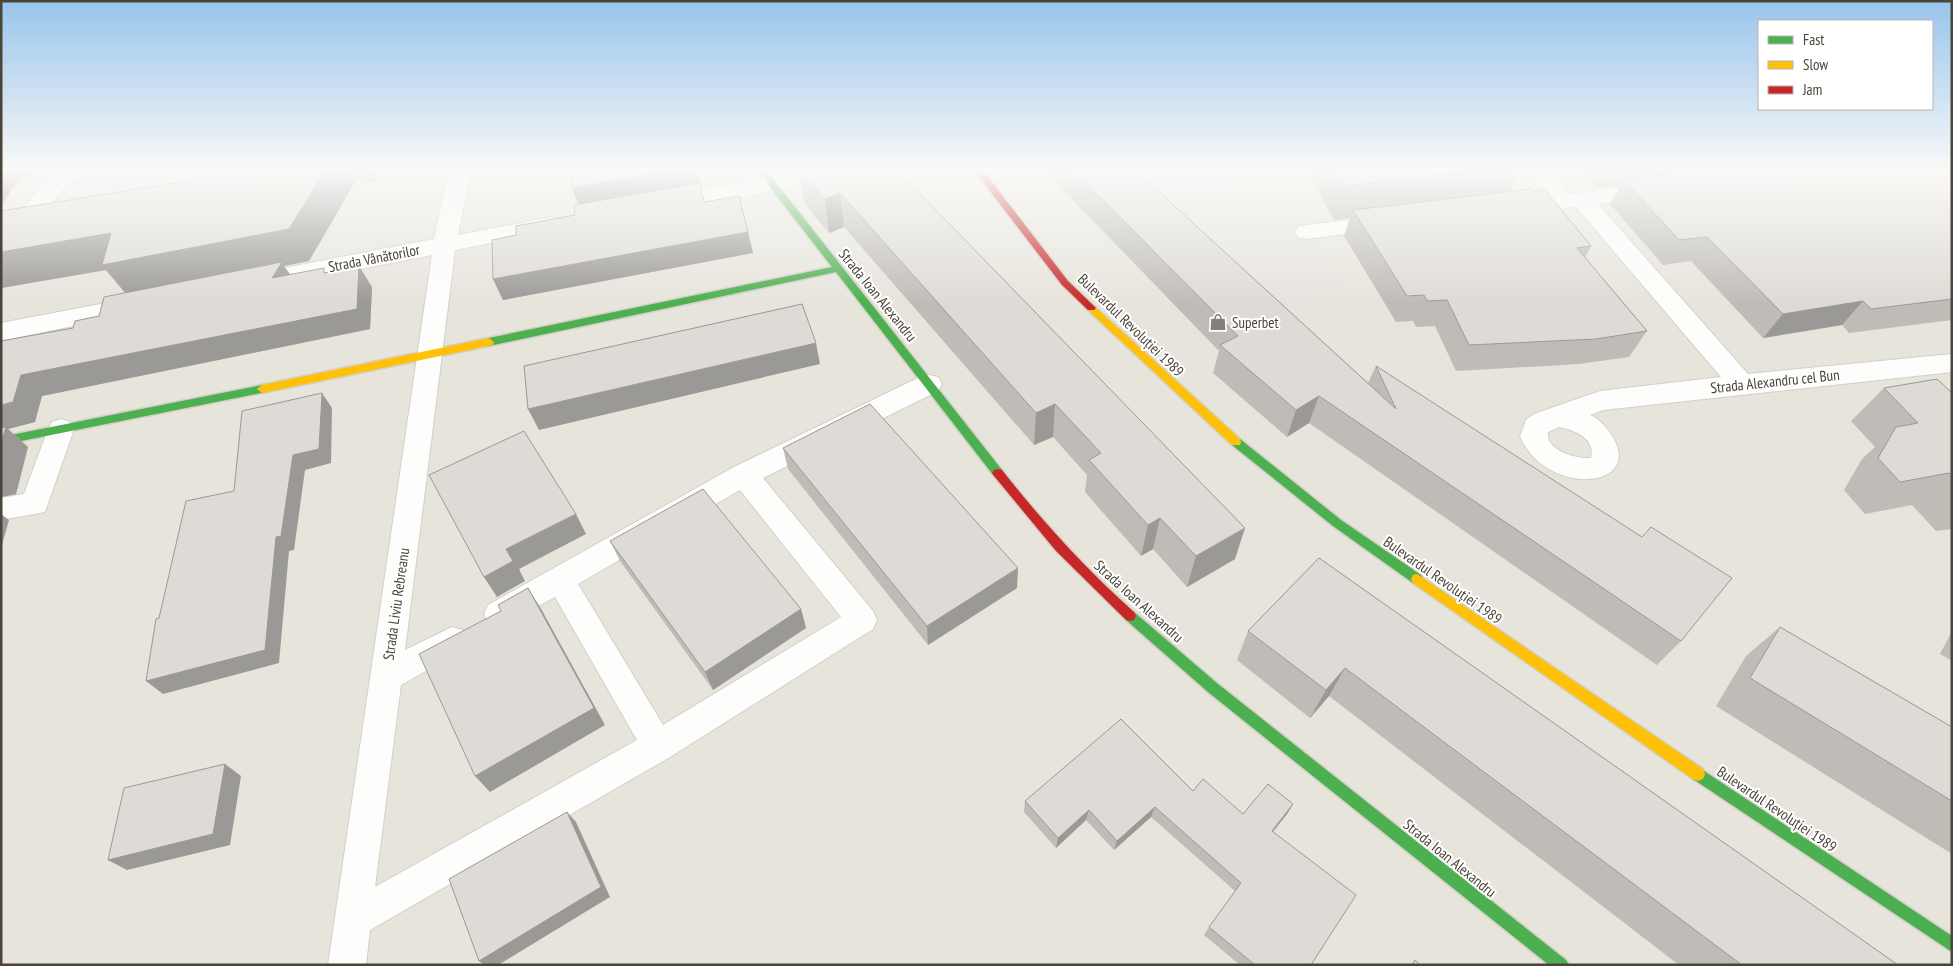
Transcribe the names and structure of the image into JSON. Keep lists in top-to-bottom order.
{
  "streets": {
    "street": [
      "Strada Vânătorilor",
      "Strada Ioan Alexandru",
      "Bulevardul Revoluției 1989",
      "Strada Alexandru cel Bun",
      "Strada Liviu Rebreanu"
    ]
  },
  "crossings": [
    ["Strada Vânătorilor", "Strada Liviu Rebreanu"]
  ],
  "places": {
    "shop": ["Superbet"]
  },
  "legend": ["Fast", "Slow", "Jam"]
}
